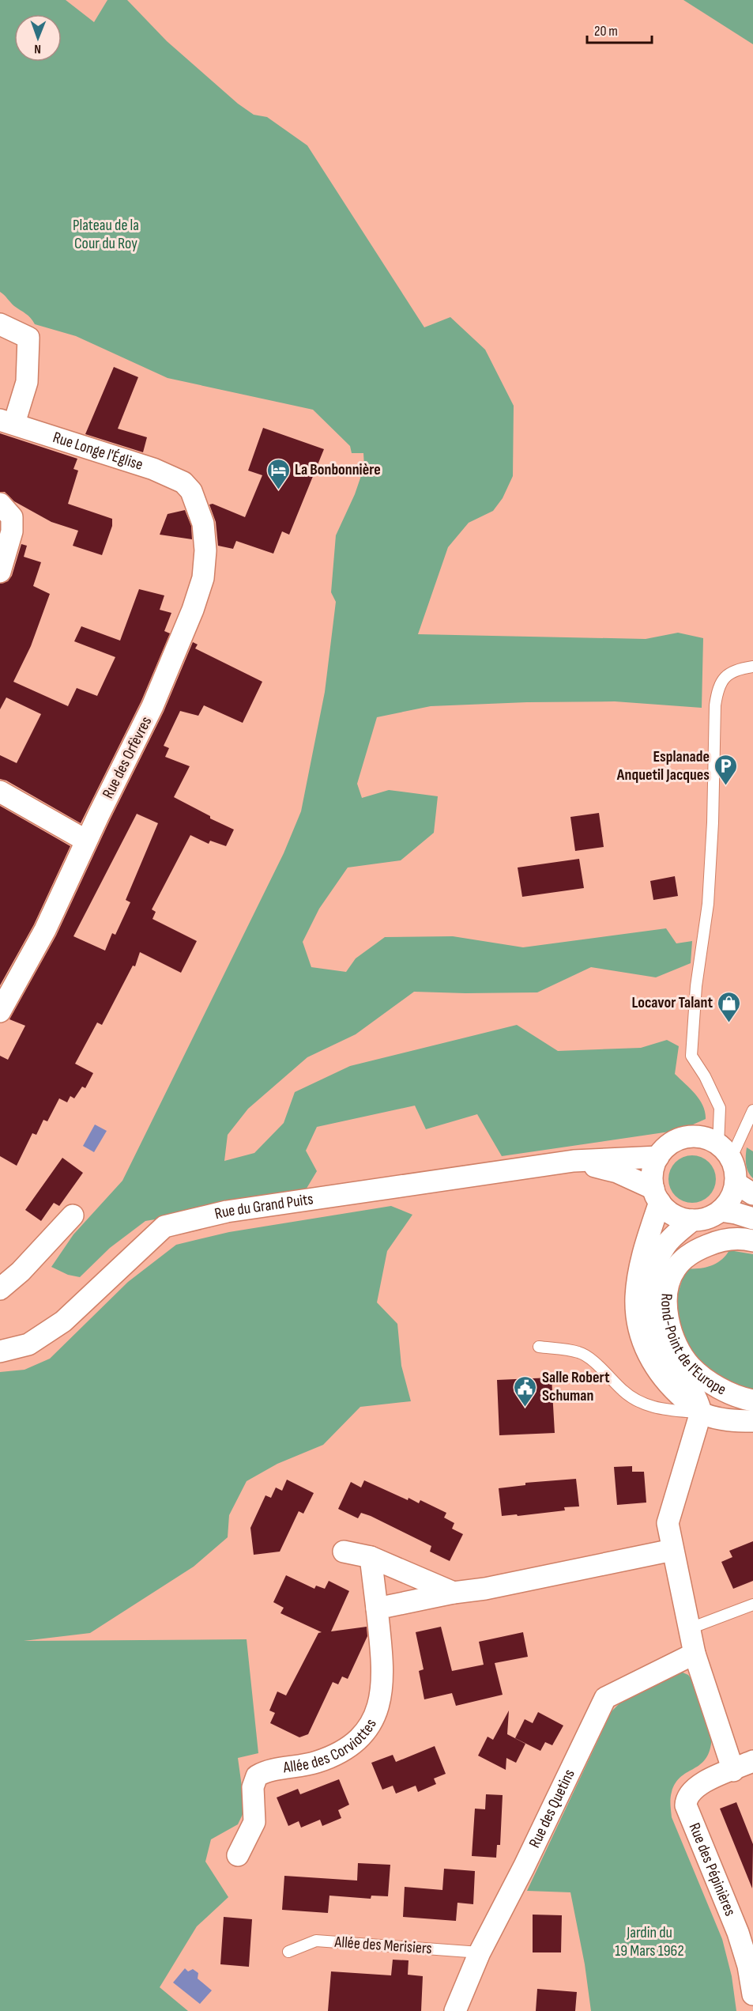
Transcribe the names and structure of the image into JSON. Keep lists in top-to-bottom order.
{
  "streets": {
    "street": [
      "Rue Longe l'Église",
      "Rue des Orfèvres",
      "Rue du Grand Puits",
      "Rond-Point de l'Europe",
      "Allée des Corviottes",
      "Rue des Quetins",
      "Rue des Pépinières"
    ],
    "lane": ["Allée des Merisiers"]
  },
  "crossings": [
    ["Rue Longe l'Église", "Rue des Orfèvres"],
    ["Rue du Grand Puits", "Rond-Point de l'Europe"],
    ["Rue des Quetins", "Allée des Merisiers"]
  ],
  "parks": ["Plateau de la Cour du Roy", "Jardin du 19 Mars 1962"],
  "places": {
    "hotel": ["La Bonbonnière"],
    "parking": ["Esplanade Anquetil Jacques"],
    "shop": ["Locavor Talant"],
    "public building": ["Salle Robert Schuman"]
  },
  "scale_bar": "20 m",
  "north": "bottom"
}
